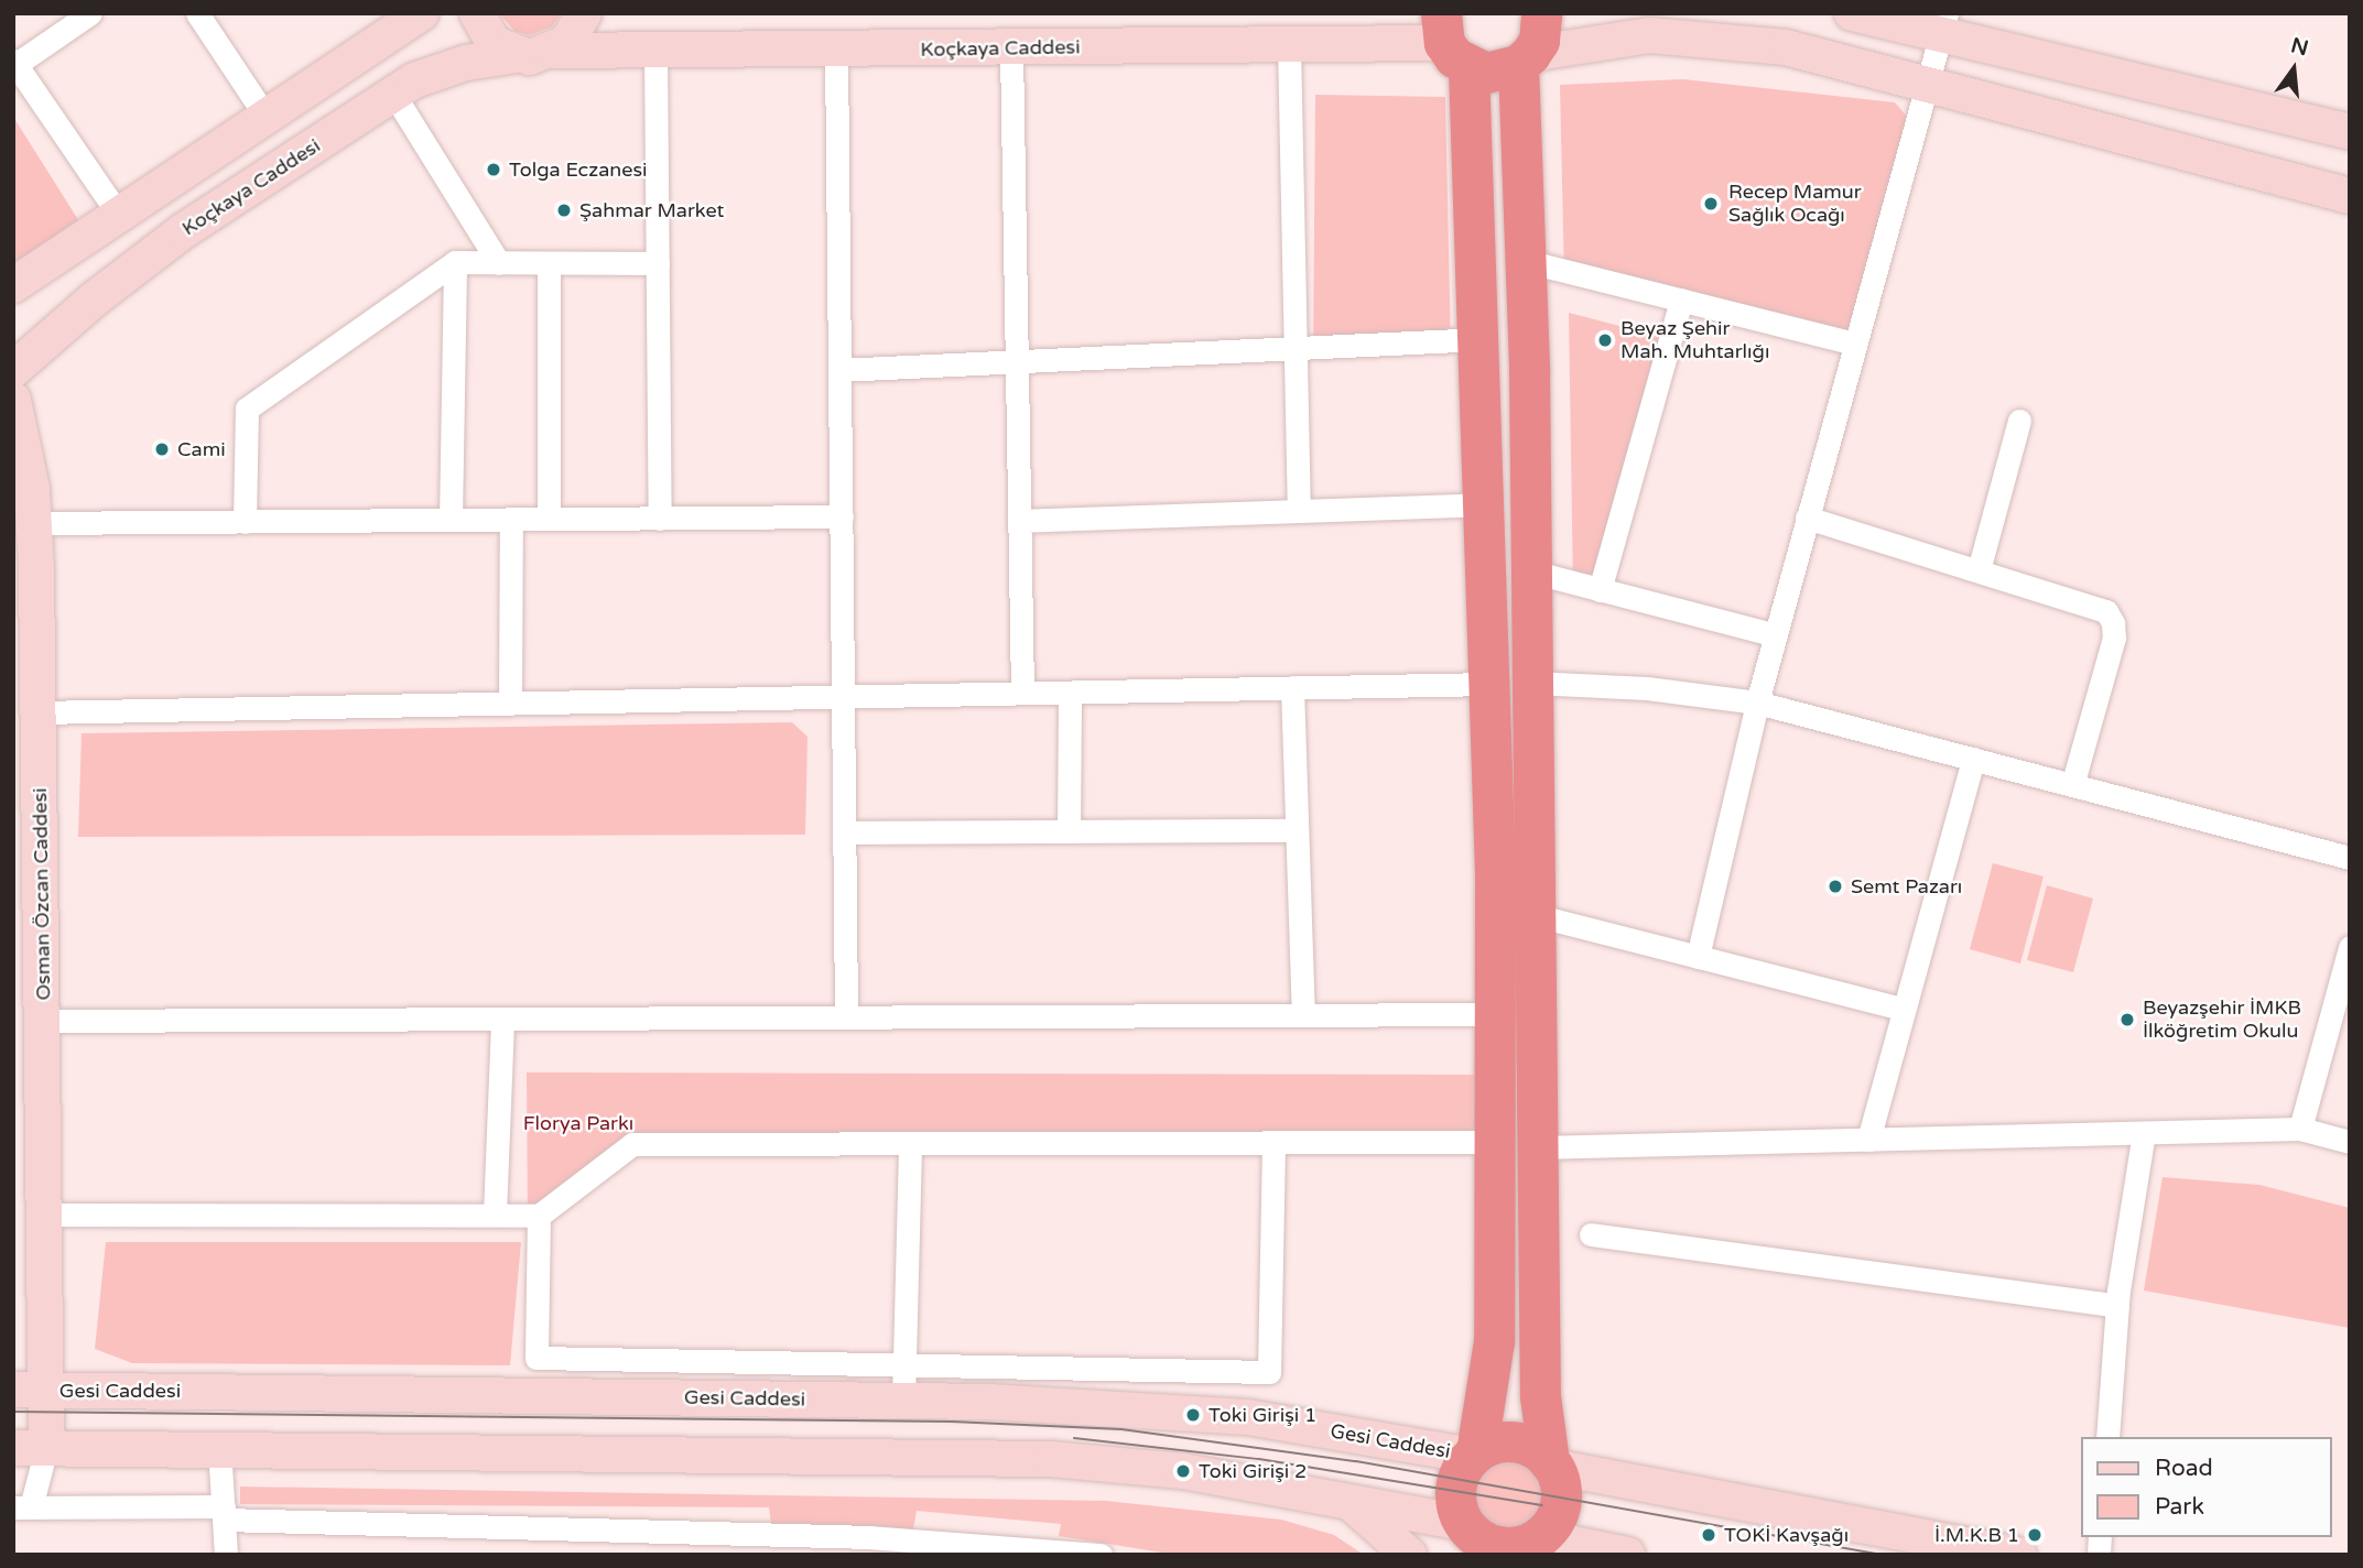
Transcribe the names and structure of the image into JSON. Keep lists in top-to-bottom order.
{
  "streets": {
    "main road": ["Koçkaya Caddesi", "Osman Özcan Caddesi", "Gesi Caddesi"]
  },
  "crossings": [
    ["Osman Özcan Caddesi", "Gesi Caddesi"]
  ],
  "parks": ["Florya Parkı"],
  "places": [
    "Tolga Eczanesi",
    "Recep Mamur Sağlık Ocağı",
    "Şahmar Market",
    "Beyaz Şehir Mah. Muhtarlığı",
    "Cami",
    "Semt Pazarı",
    "Beyazşehir İMKB İlköğretim Okulu",
    "Toki Girişi 1",
    "Toki Girişi 2",
    "TOKİ Kavşağı",
    "İ.M.K.B 1"
  ],
  "legend": ["Road", "Park"],
  "north": "top"
}
